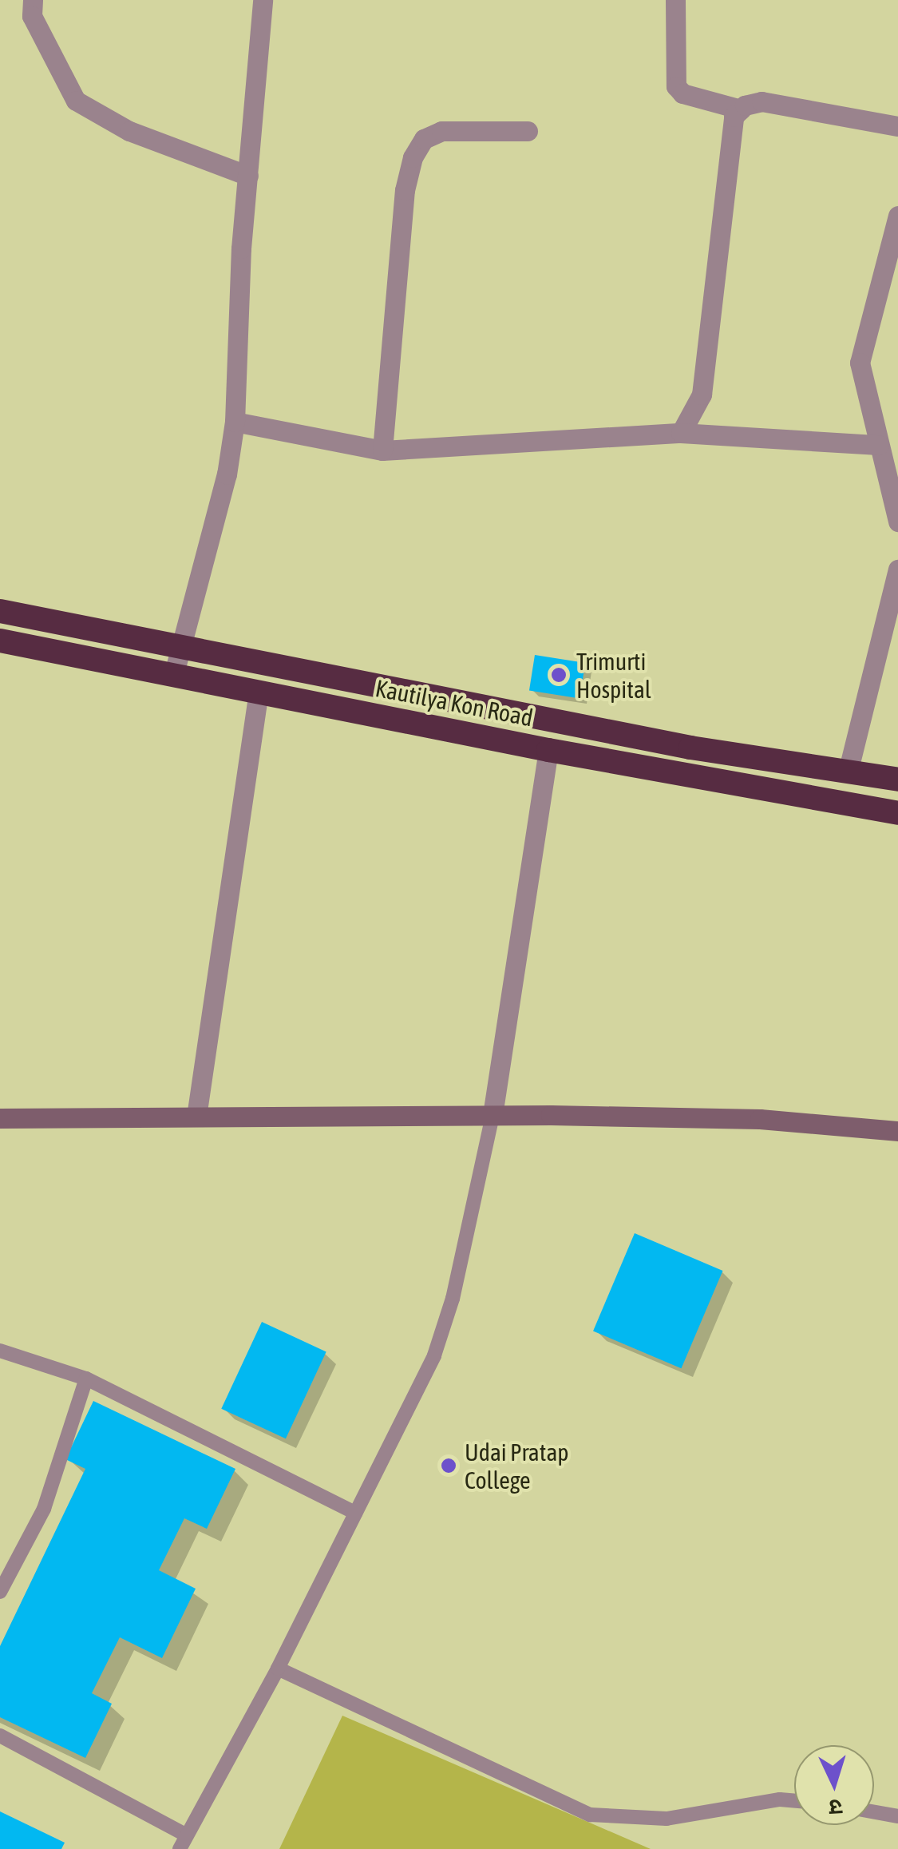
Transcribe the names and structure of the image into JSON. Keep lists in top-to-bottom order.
{
  "streets": {
    "highway": ["Kautilya Kon Road"]
  },
  "places": ["Trimurti Hospital", "Udai Pratap College"],
  "north": "bottom"
}
